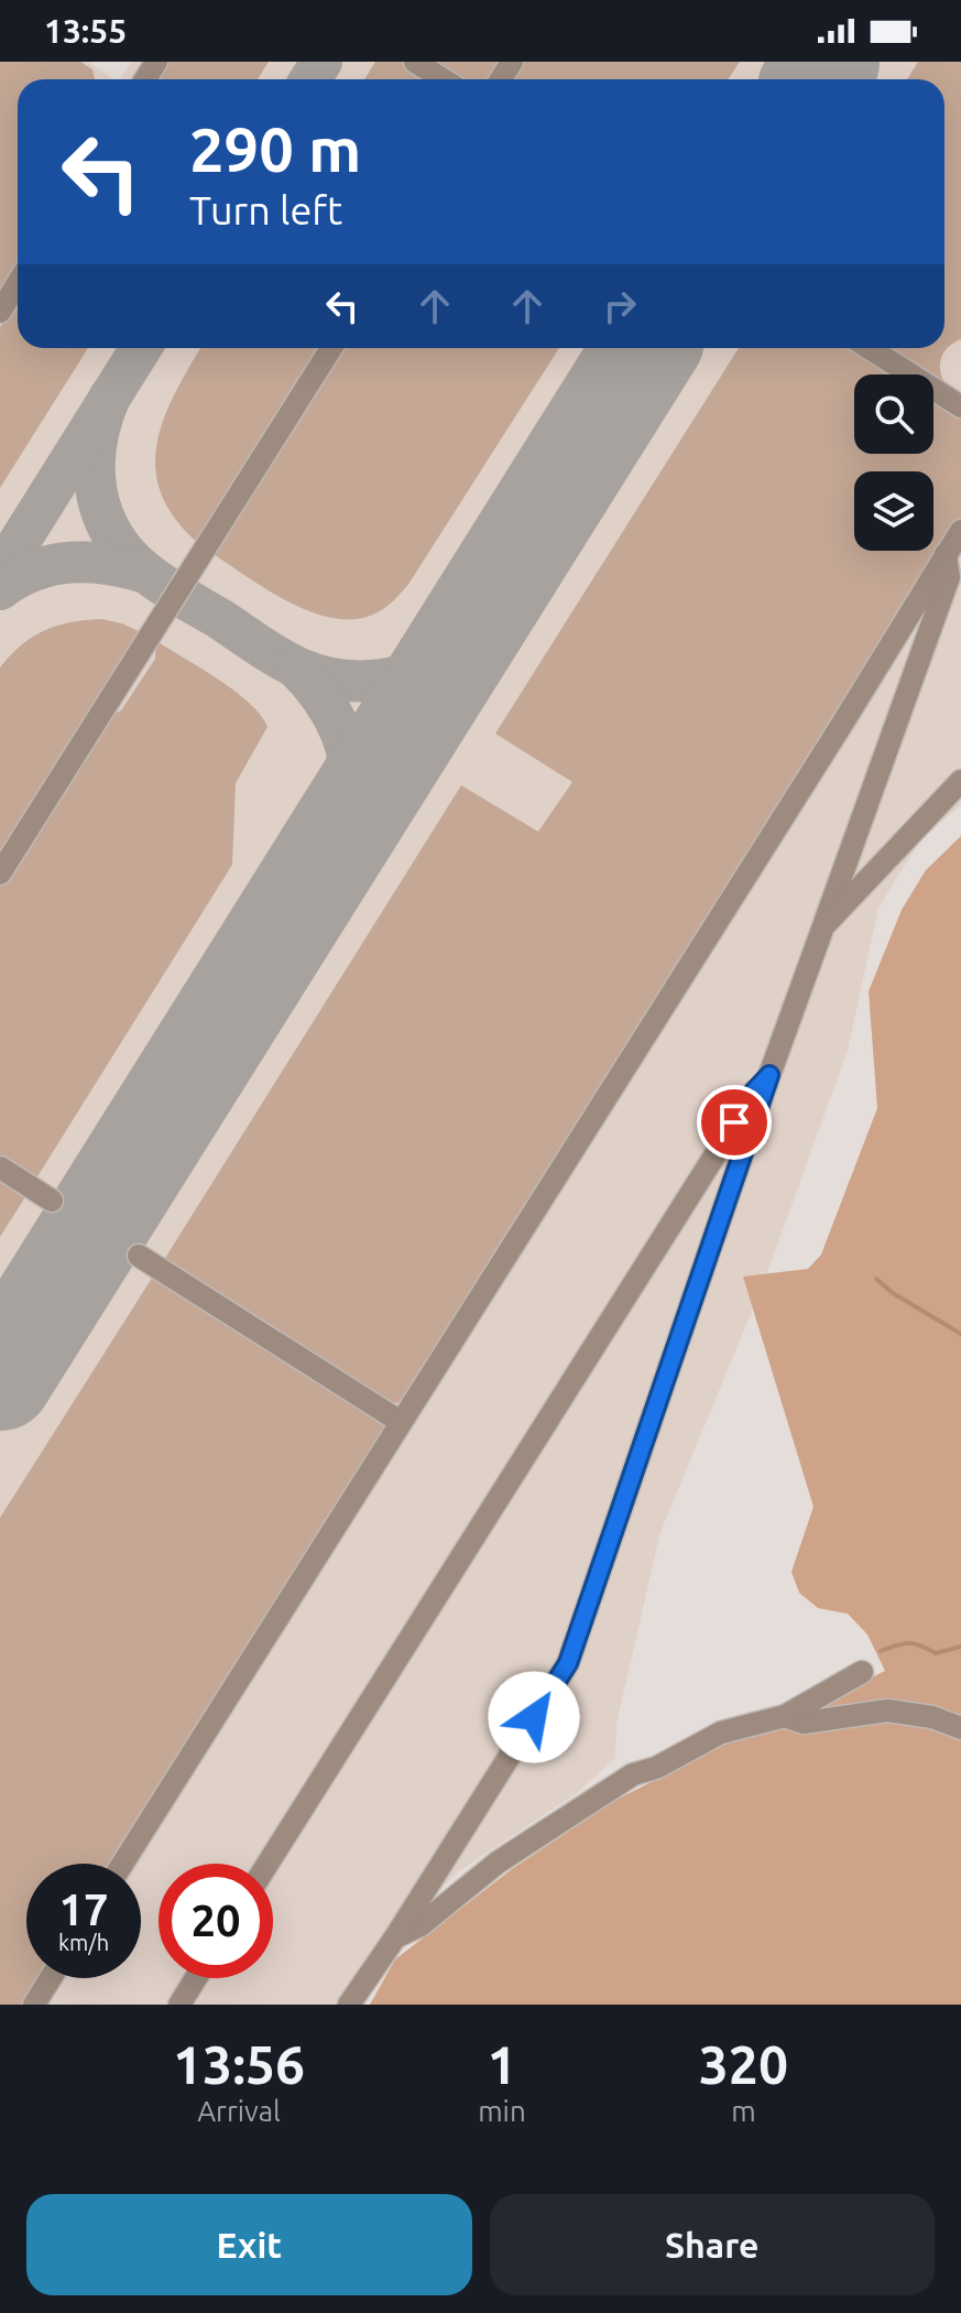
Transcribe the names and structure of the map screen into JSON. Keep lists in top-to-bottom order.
{
  "page": {
    "status": "13:55",
    "turn": ["290 m", "Turn left"],
    "speed": "17 km/h",
    "limit": "20",
    "eta": [
      "13:56",
      "Arrival",
      "1",
      "min",
      "320",
      "m"
    ],
    "buttons": ["Exit", "Share"]
  }
}
